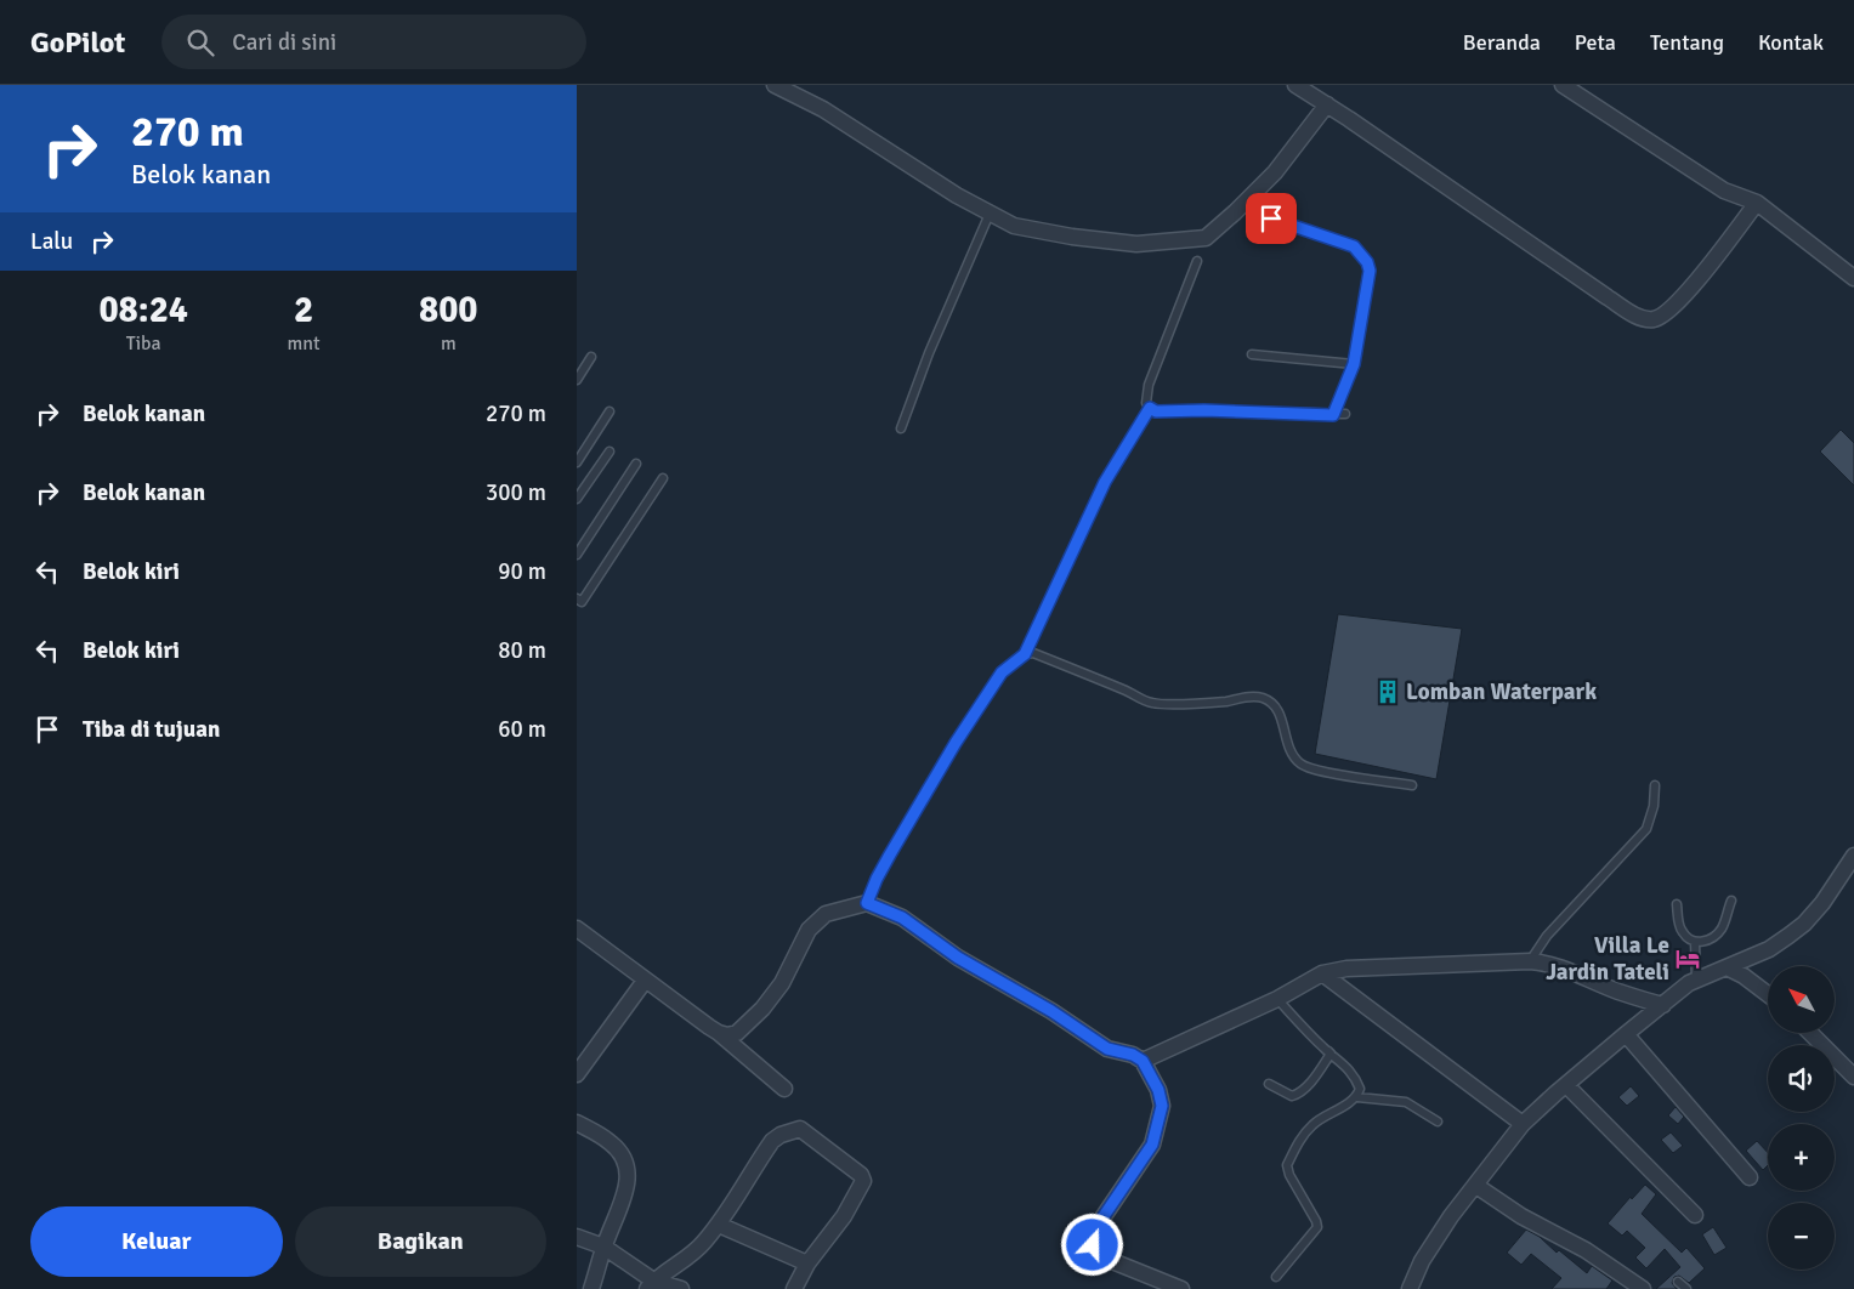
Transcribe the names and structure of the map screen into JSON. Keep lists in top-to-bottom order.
{
  "places": {
    "building": ["Lomban Waterpark"],
    "hotel": ["Villa Le Jardin Tateli"]
  },
  "north": "top left",
  "page": {
    "header": "GoPilot",
    "search": "Cari di sini",
    "nav": [
      "Beranda",
      "Peta",
      "Tentang",
      "Kontak"
    ],
    "turn": ["270 m", "Belok kanan"],
    "then": "Lalu",
    "eta": [
      "08:24",
      "Tiba",
      "2",
      "mnt",
      "800",
      "m"
    ],
    "list": [
      {
        "name": "Belok kanan",
        "value": "270 m"
      },
      {
        "name": "Belok kanan",
        "value": "300 m"
      },
      {
        "name": "Belok kiri",
        "value": "90 m"
      },
      {
        "name": "Belok kiri",
        "value": "80 m"
      },
      {
        "name": "Tiba di tujuan",
        "value": "60 m"
      }
    ],
    "map_buttons": ["+", "−"],
    "buttons": ["Keluar", "Bagikan"]
  }
}
